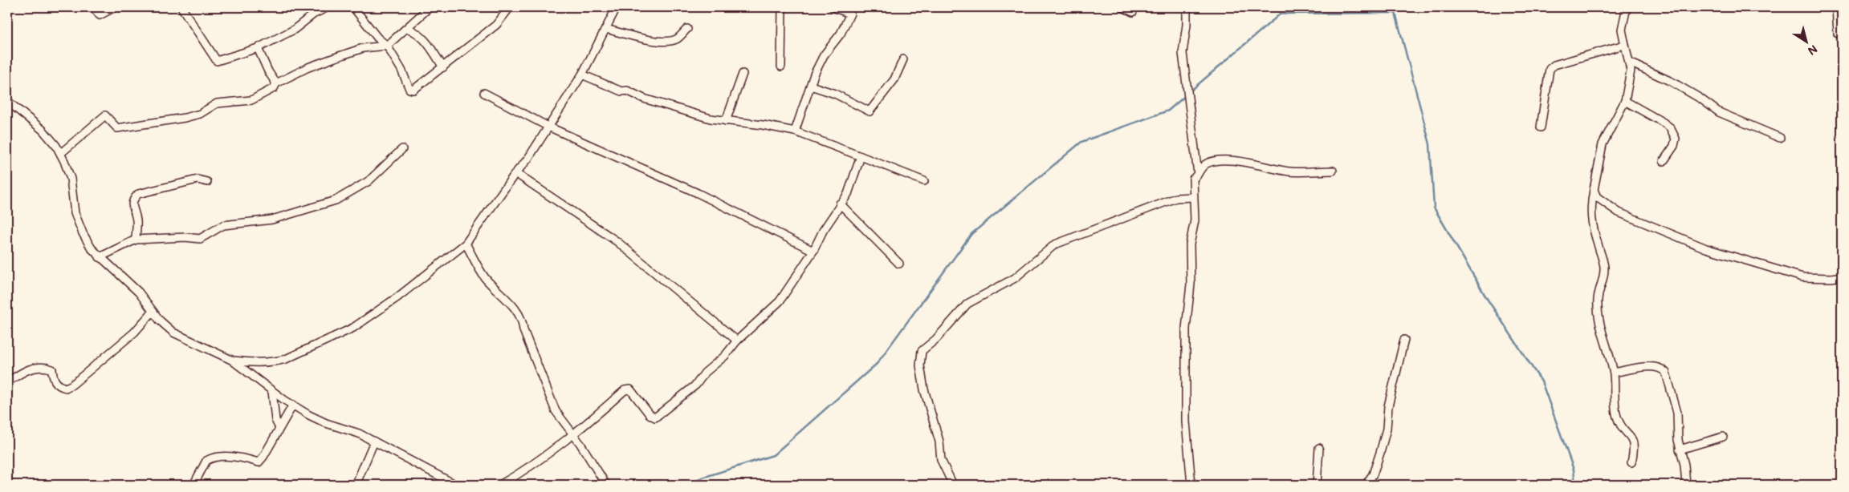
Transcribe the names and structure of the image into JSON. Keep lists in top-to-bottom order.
{
  "north": "bottom right"
}
